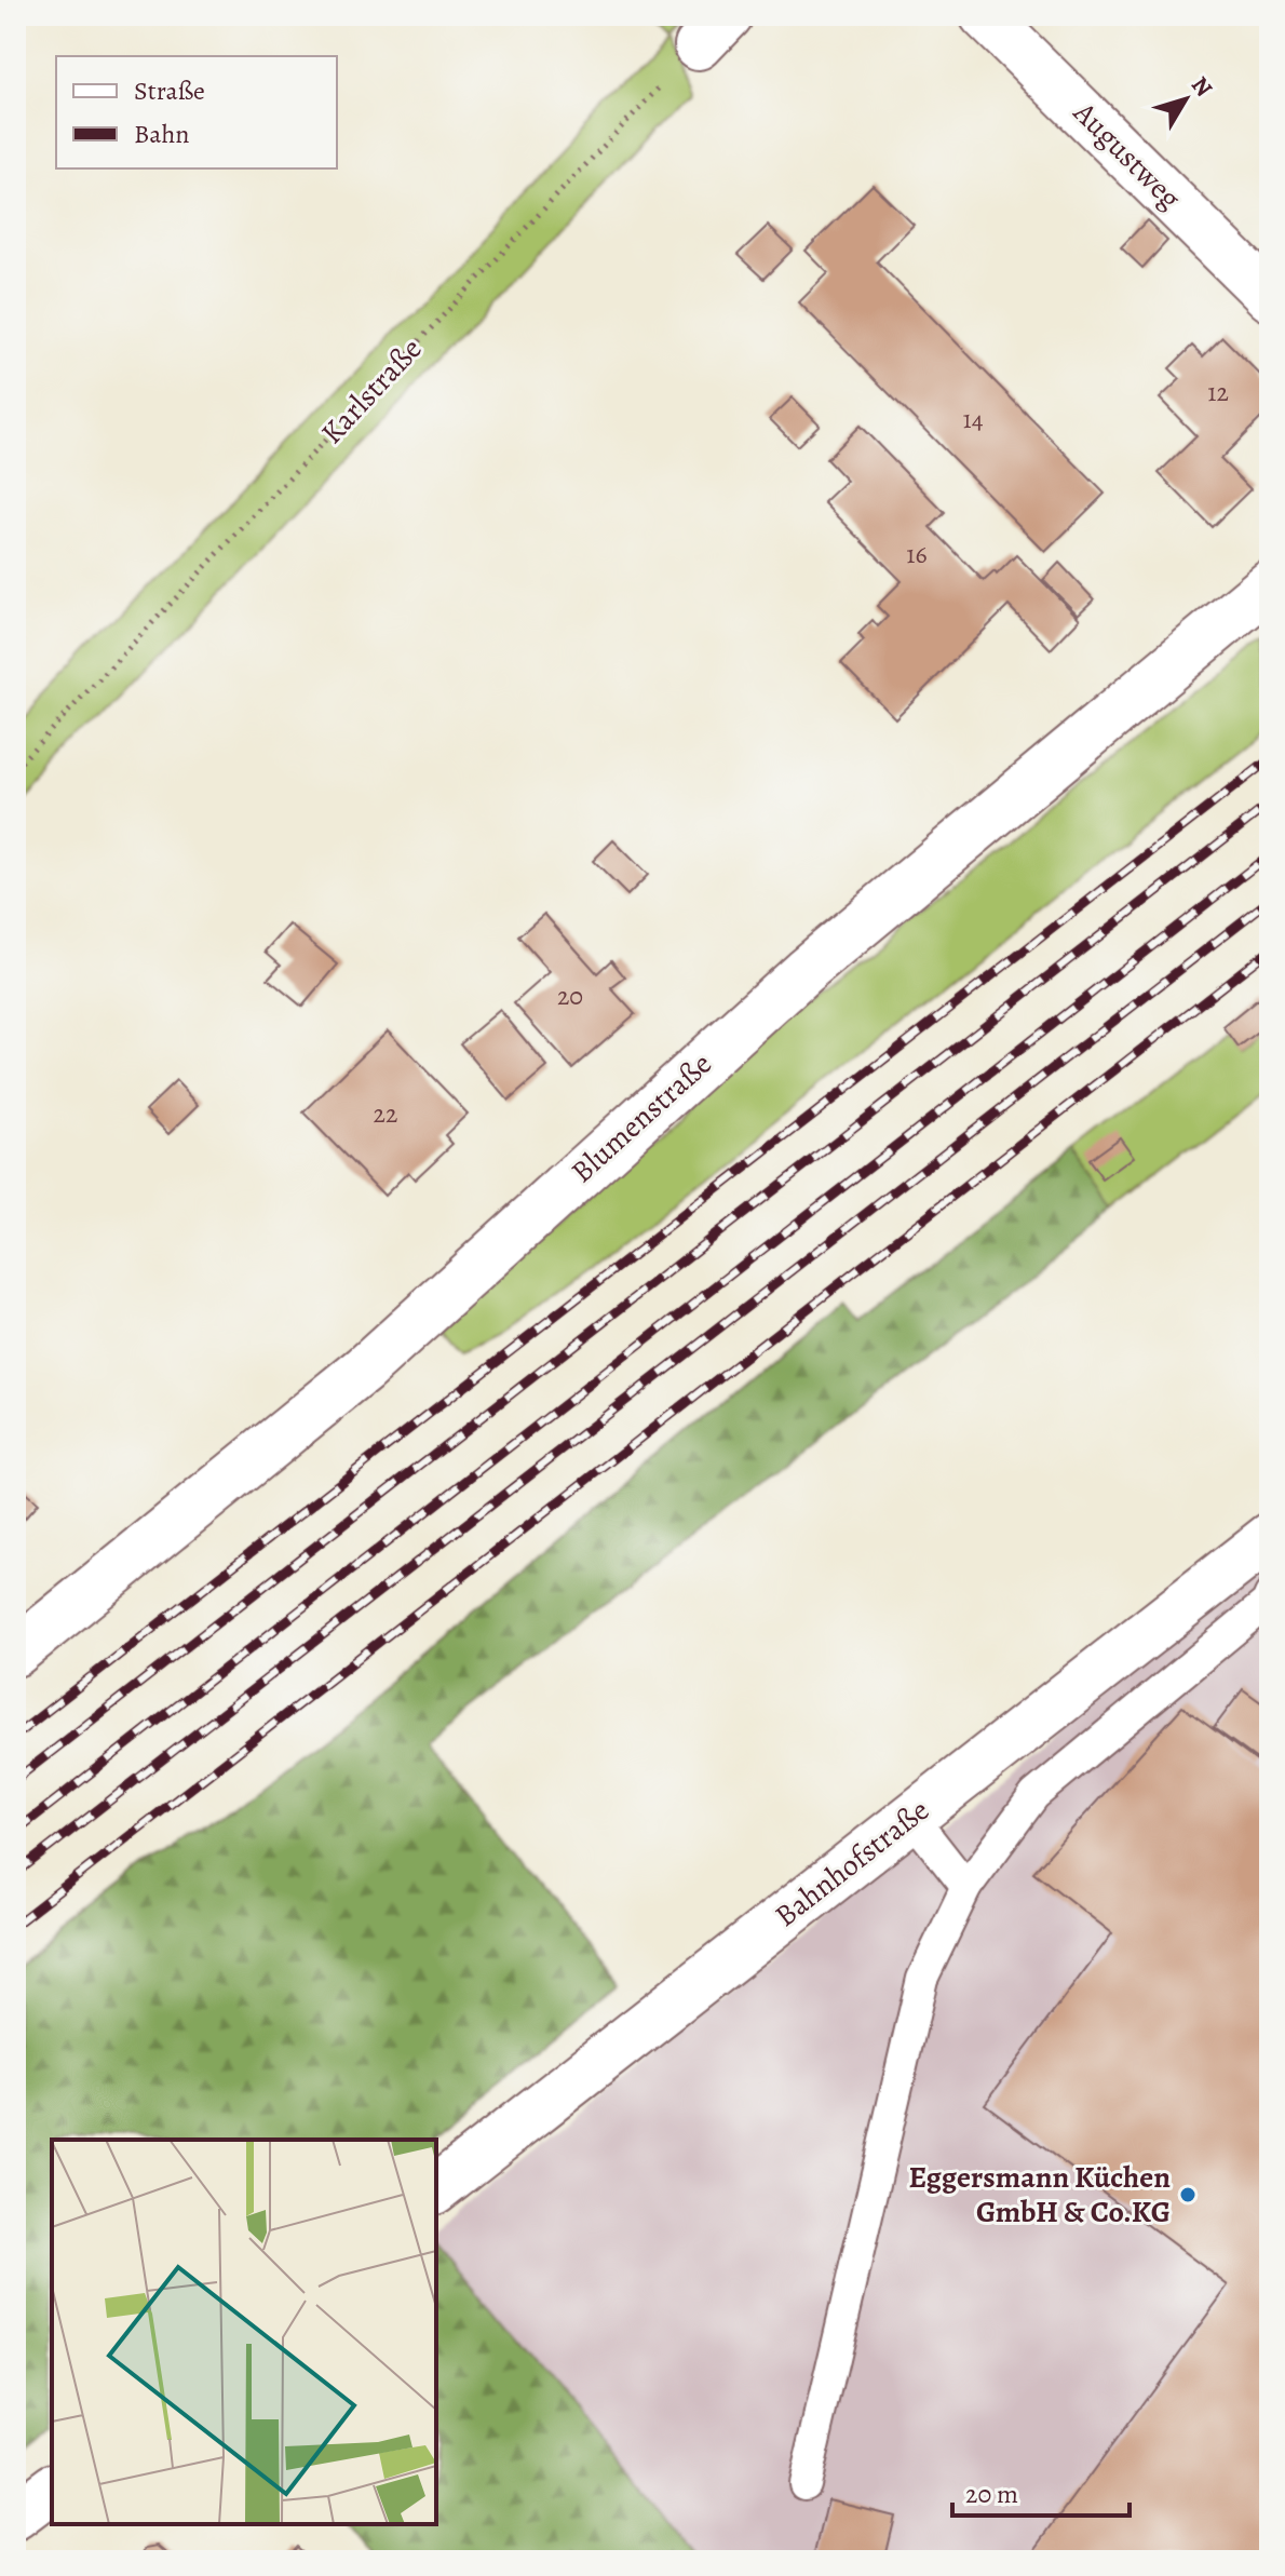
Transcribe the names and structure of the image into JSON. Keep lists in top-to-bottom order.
{
  "streets": {
    "street": ["Augustweg", "Blumenstraße", "Bahnhofstraße"],
    "path": ["Karlstraße"]
  },
  "places": ["Eggersmann Küchen GmbH & Co.KG"],
  "house_numbers": [
    "12",
    "14",
    "16",
    "20",
    "22"
  ],
  "legend": ["Straße", "Bahn"],
  "scale_bar": "20 m",
  "north": "top right"
}
